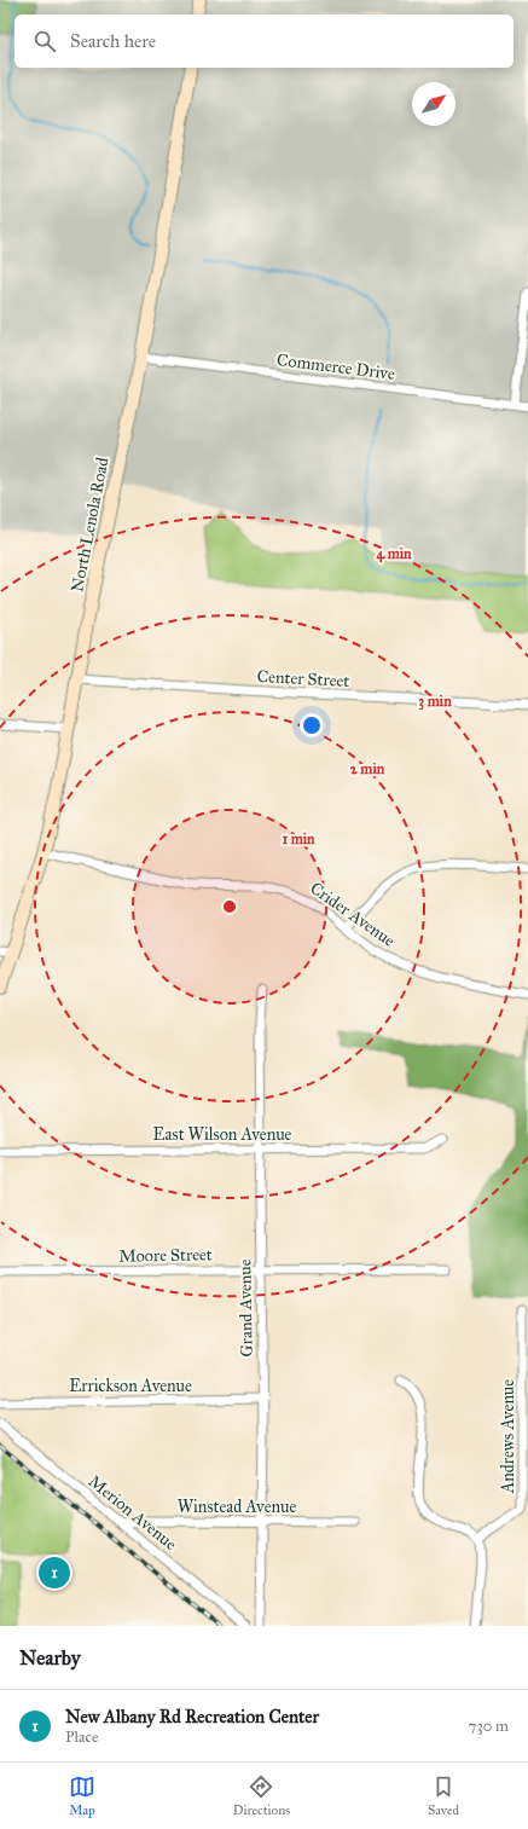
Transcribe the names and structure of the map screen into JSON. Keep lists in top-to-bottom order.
{
  "streets": {
    "main road": ["North Lenola Road"],
    "street": [
      "Commerce Drive",
      "Center Street",
      "Crider Avenue",
      "East Wilson Avenue",
      "Moore Street",
      "Grand Avenue",
      "Errickson Avenue",
      "Andrews Avenue",
      "Winstead Avenue",
      "Merion Avenue"
    ]
  },
  "crossings": [
    ["Commerce Drive", "North Lenola Road"],
    ["North Lenola Road", "Center Street"],
    ["North Lenola Road", "Crider Avenue"],
    ["East Wilson Avenue", "Grand Avenue"],
    ["Moore Street", "Grand Avenue"],
    ["Grand Avenue", "Errickson Avenue"],
    ["Grand Avenue", "Winstead Avenue"],
    ["Winstead Avenue", "Merion Avenue"]
  ],
  "north": "top right",
  "page": {
    "search": "Search here",
    "pins": "1",
    "heading": "Nearby",
    "list": [
      {
        "mark": "1",
        "name": "New Albany Rd Recreation Center",
        "note": "Place",
        "value": "730 m"
      }
    ],
    "nav": ["Map", "Directions", "Saved"]
  },
  "rings": [
    "4 min",
    "3 min",
    "2 min",
    "1 min"
  ]
}
